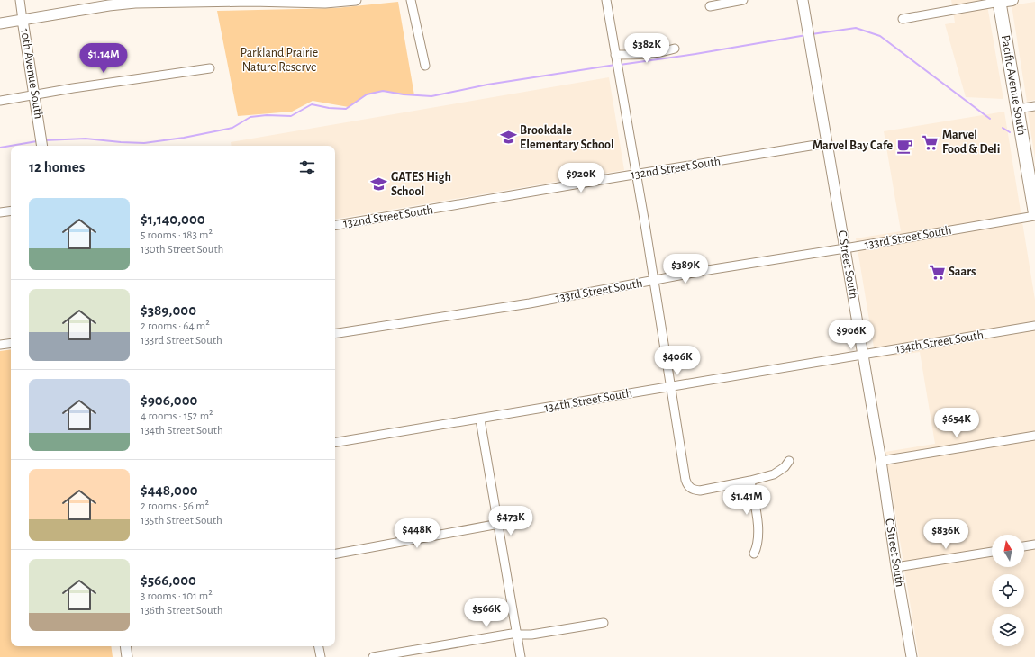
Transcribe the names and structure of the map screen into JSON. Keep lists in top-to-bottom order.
{
  "streets": {
    "main road": ["Pacific Avenue South"],
    "street": [
      "10th Avenue South",
      "132nd Street South",
      "133rd Street South",
      "C Street South",
      "134th Street South"
    ]
  },
  "crossings": [
    ["132nd Street South", "C Street South"],
    ["133rd Street South", "C Street South"],
    ["C Street South", "134th Street South"]
  ],
  "parks": ["Parkland Prairie Nature Reserve"],
  "places": {
    "school or university": ["Brookdale Elementary School", "GATES High School"],
    "supermarket": ["Marvel Food & Deli", "Saars"],
    "cafe": ["Marvel Bay Cafe"]
  },
  "north": "top",
  "page": {
    "price": [
      "$382K",
      "$1.14M",
      "$920K",
      "$389K",
      "$906K",
      "$406K",
      "$654K",
      "$1.41M",
      "$473K",
      "$448K",
      "$836K",
      "$566K"
    ],
    "heading": "12 homes",
    "list": [
      {
        "name": "$1,140,000",
        "note": "5 rooms · 183 m² · 130th Street South"
      },
      {
        "name": "$389,000",
        "note": "2 rooms · 64 m² · 133rd Street South"
      },
      {
        "name": "$906,000",
        "note": "4 rooms · 152 m² · 134th Street South"
      },
      {
        "name": "$448,000",
        "note": "2 rooms · 56 m² · 135th Street South"
      },
      {
        "name": "$566,000",
        "note": "3 rooms · 101 m² · 136th Street South"
      }
    ]
  }
}
